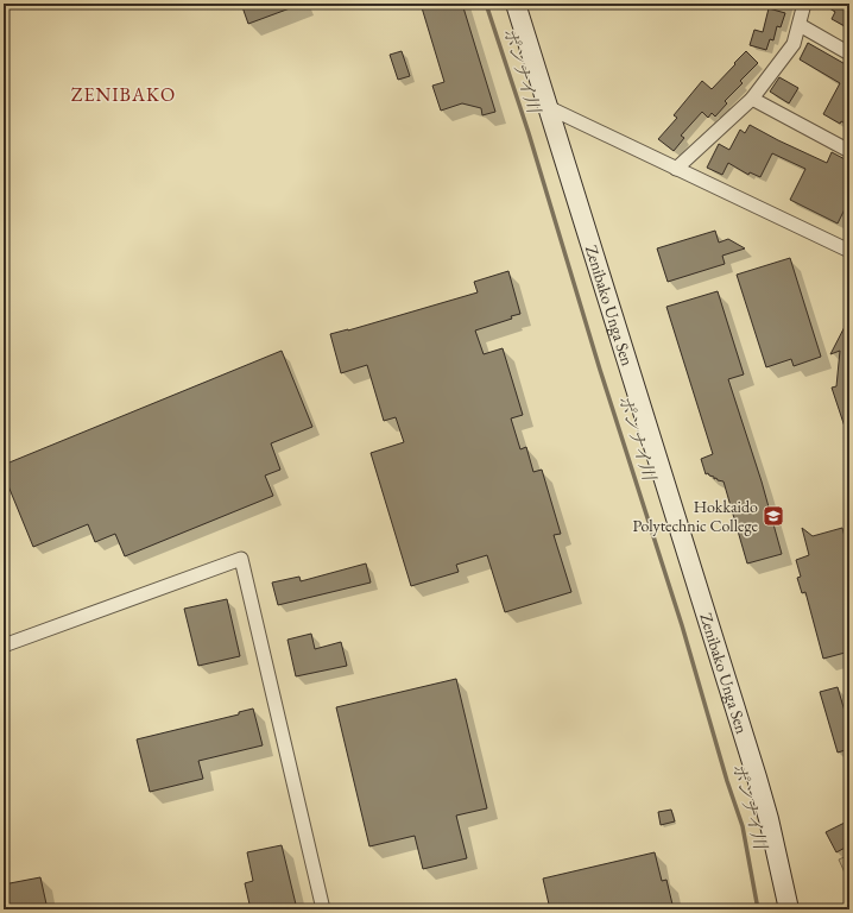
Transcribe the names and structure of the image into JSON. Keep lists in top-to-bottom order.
{
  "streets": {
    "street": ["Zenibako Unga Sen"]
  },
  "districts": ["ZENIBAKO"],
  "water": ["ポンナイ川"],
  "places": {
    "school or university": ["Hokkaido Polytechnic College"]
  }
}
